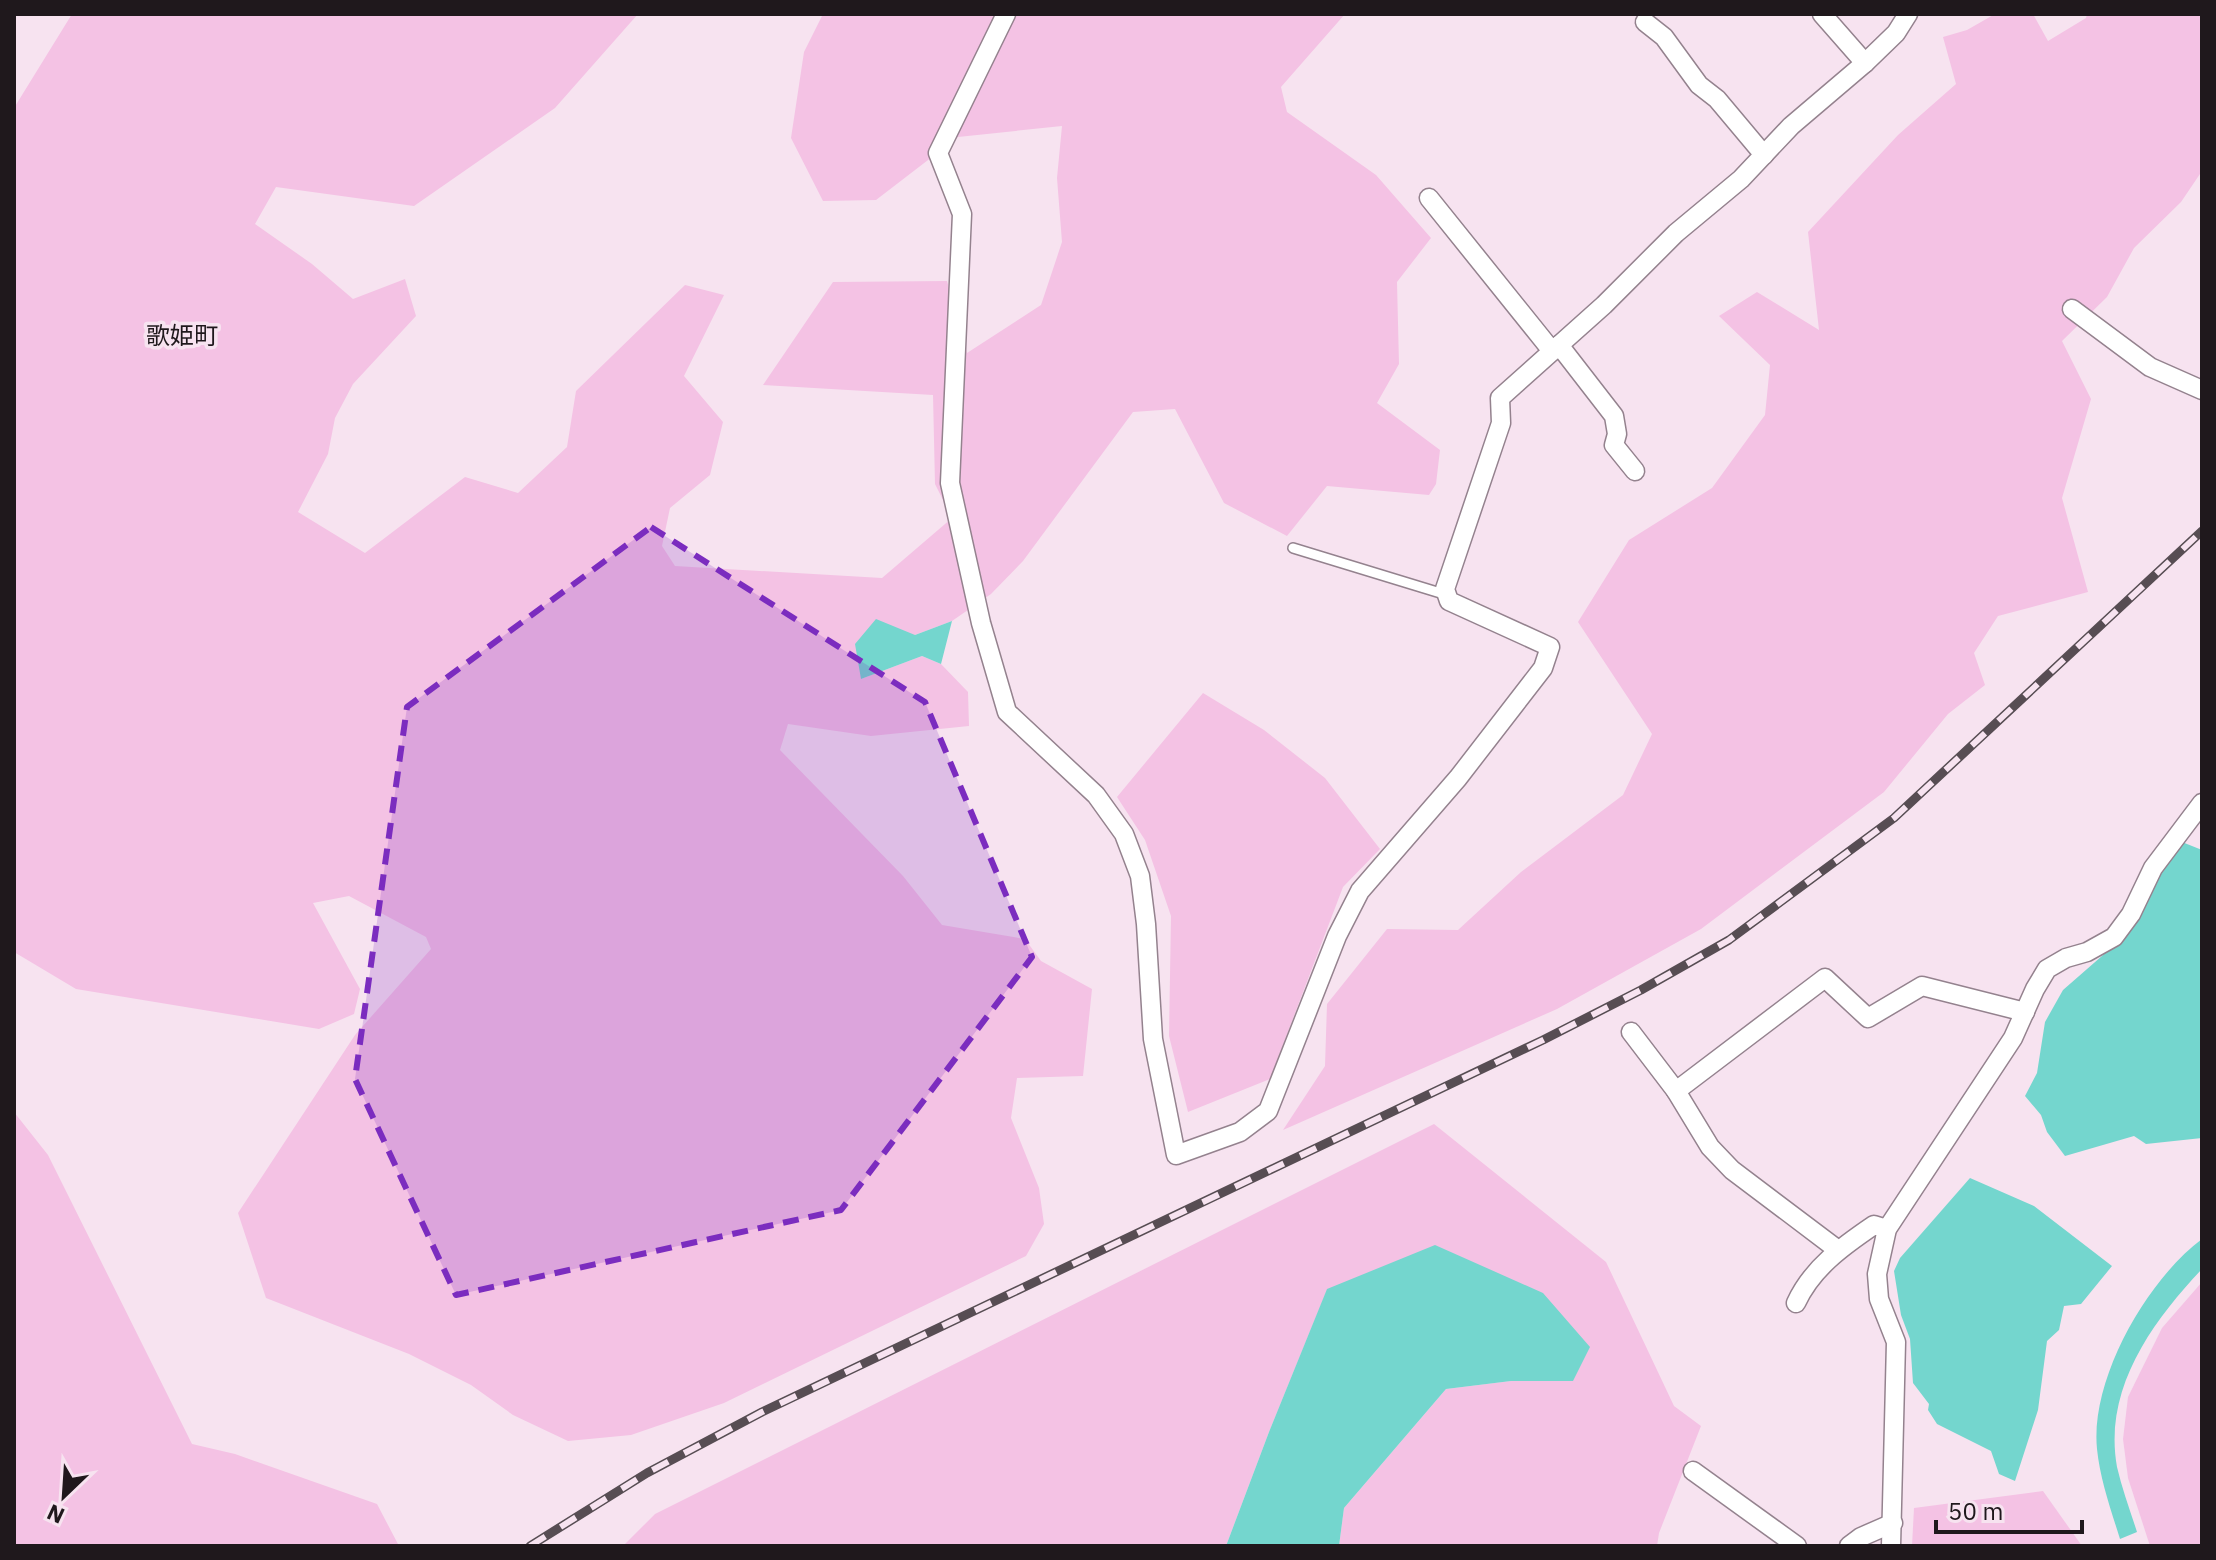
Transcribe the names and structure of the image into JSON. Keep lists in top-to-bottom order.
{
  "districts": ["歌姫町"],
  "scale_bar": "50 m",
  "north": "bottom left"
}
